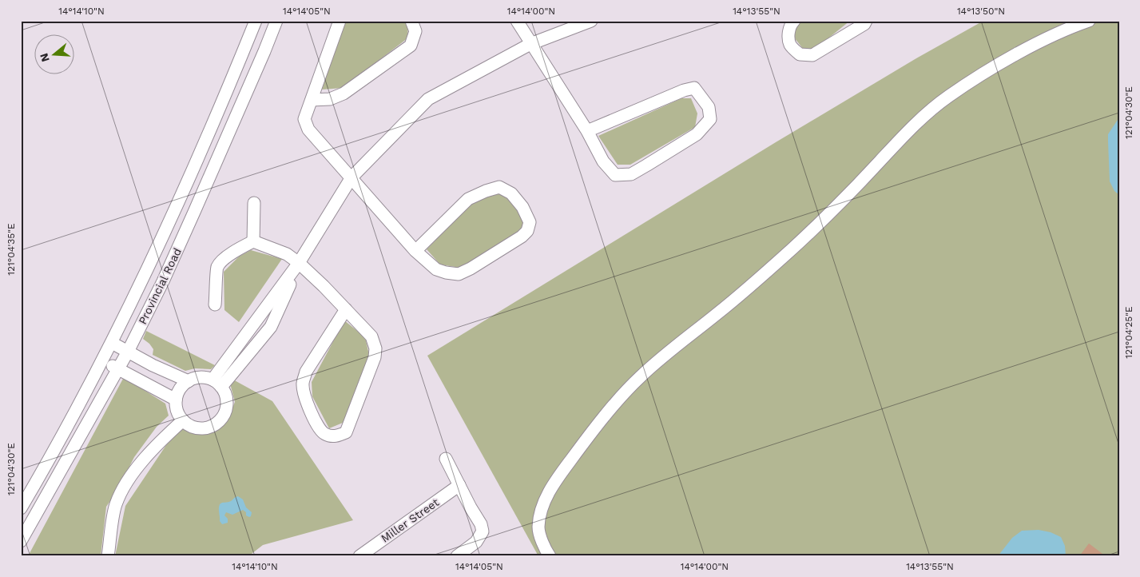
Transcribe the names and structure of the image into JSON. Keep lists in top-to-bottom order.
{
  "streets": {
    "street": ["Provincial Road", "Miller Street"]
  },
  "north": "left",
  "coordinates": [
    "14°14'10\"N",
    "14°14'05\"N",
    "14°14'00\"N",
    "14°13'55\"N",
    "14°13'50\"N",
    "121°04'30\"E",
    "121°04'35\"E",
    "121°04'25\"E"
  ]
}
